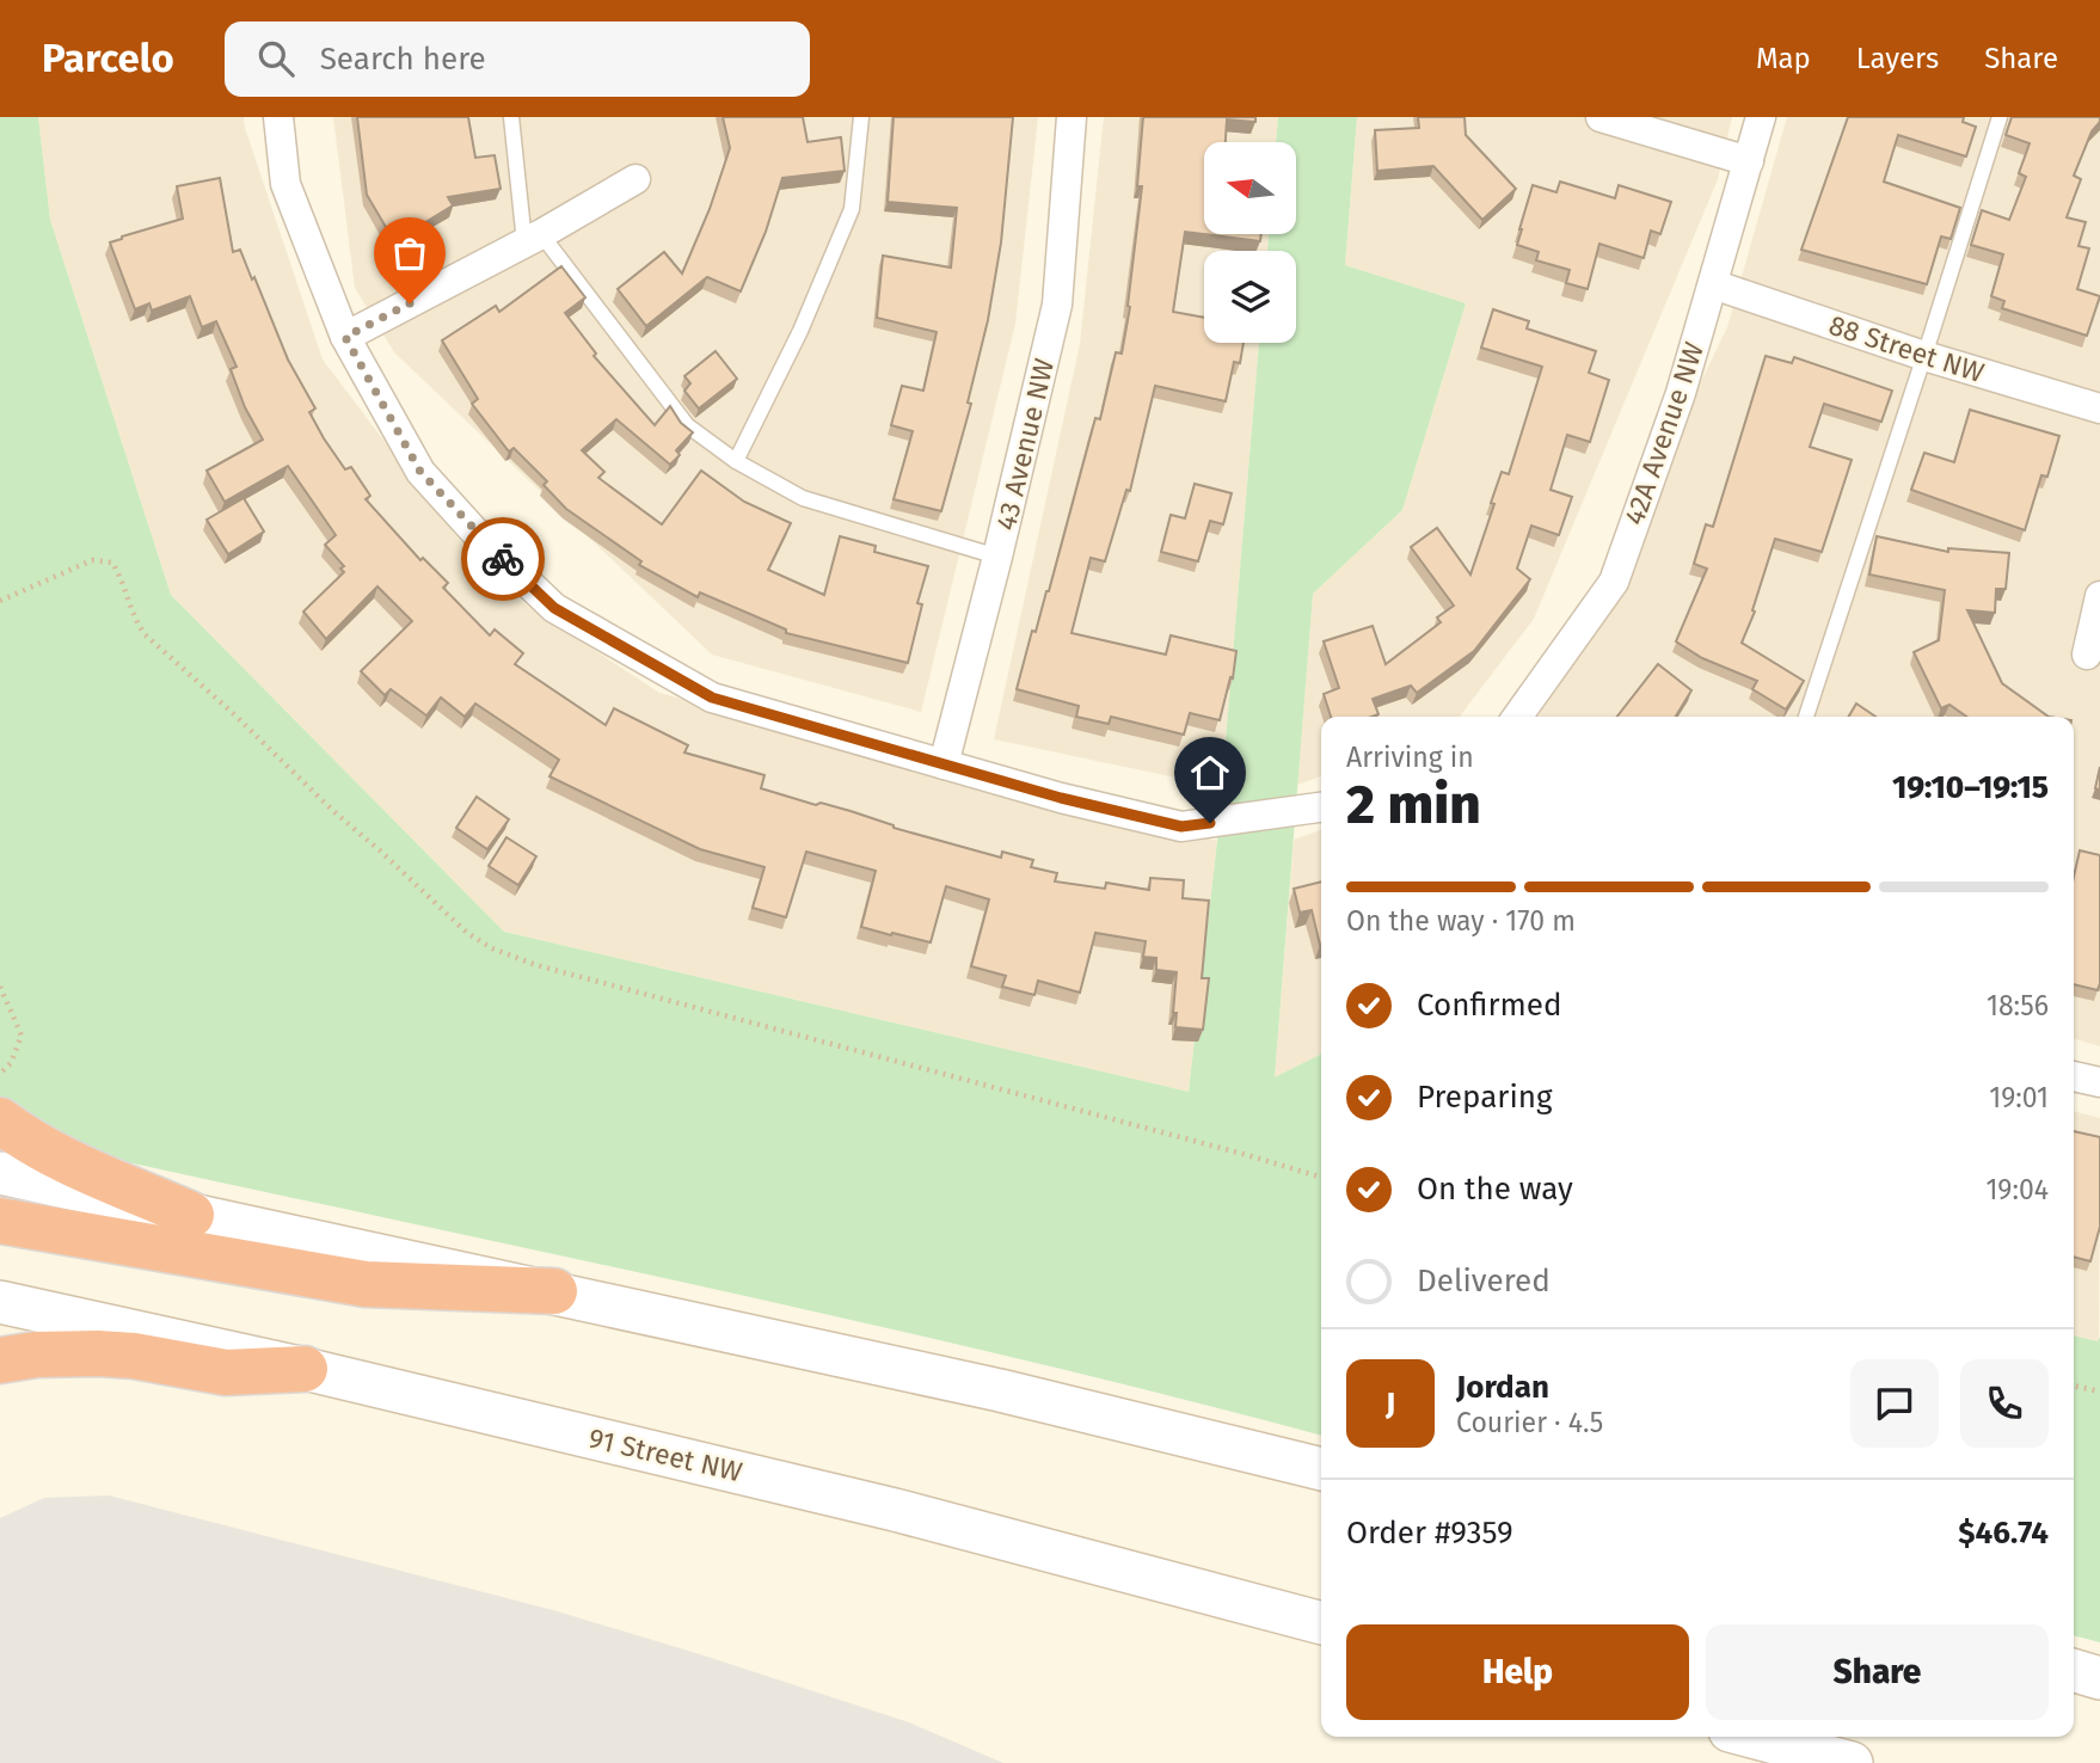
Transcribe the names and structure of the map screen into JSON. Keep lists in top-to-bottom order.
{
  "streets": {
    "main road": ["91 Street NW"],
    "street": ["88 Street NW", "42A Avenue NW", "43 Avenue NW"]
  },
  "crossings": [
    ["88 Street NW", "42A Avenue NW"]
  ],
  "north": "left",
  "page": {
    "header": "Parcelo",
    "search": "Search here",
    "nav": ["Map", "Layers", "Share"],
    "heading": ["2 min", "Arriving in", "19:10–19:15"],
    "panel": [
      "Jordan",
      "Courier · 4.5",
      "Order #9359",
      "$46.74"
    ],
    "bar": "On the way · 170 m",
    "list": [
      ["Confirmed", "18:56"],
      ["Preparing", "19:01"],
      ["On the way", "19:04"],
      "Delivered"
    ],
    "round": "J",
    "buttons": ["Help", "Share"]
  }
}
